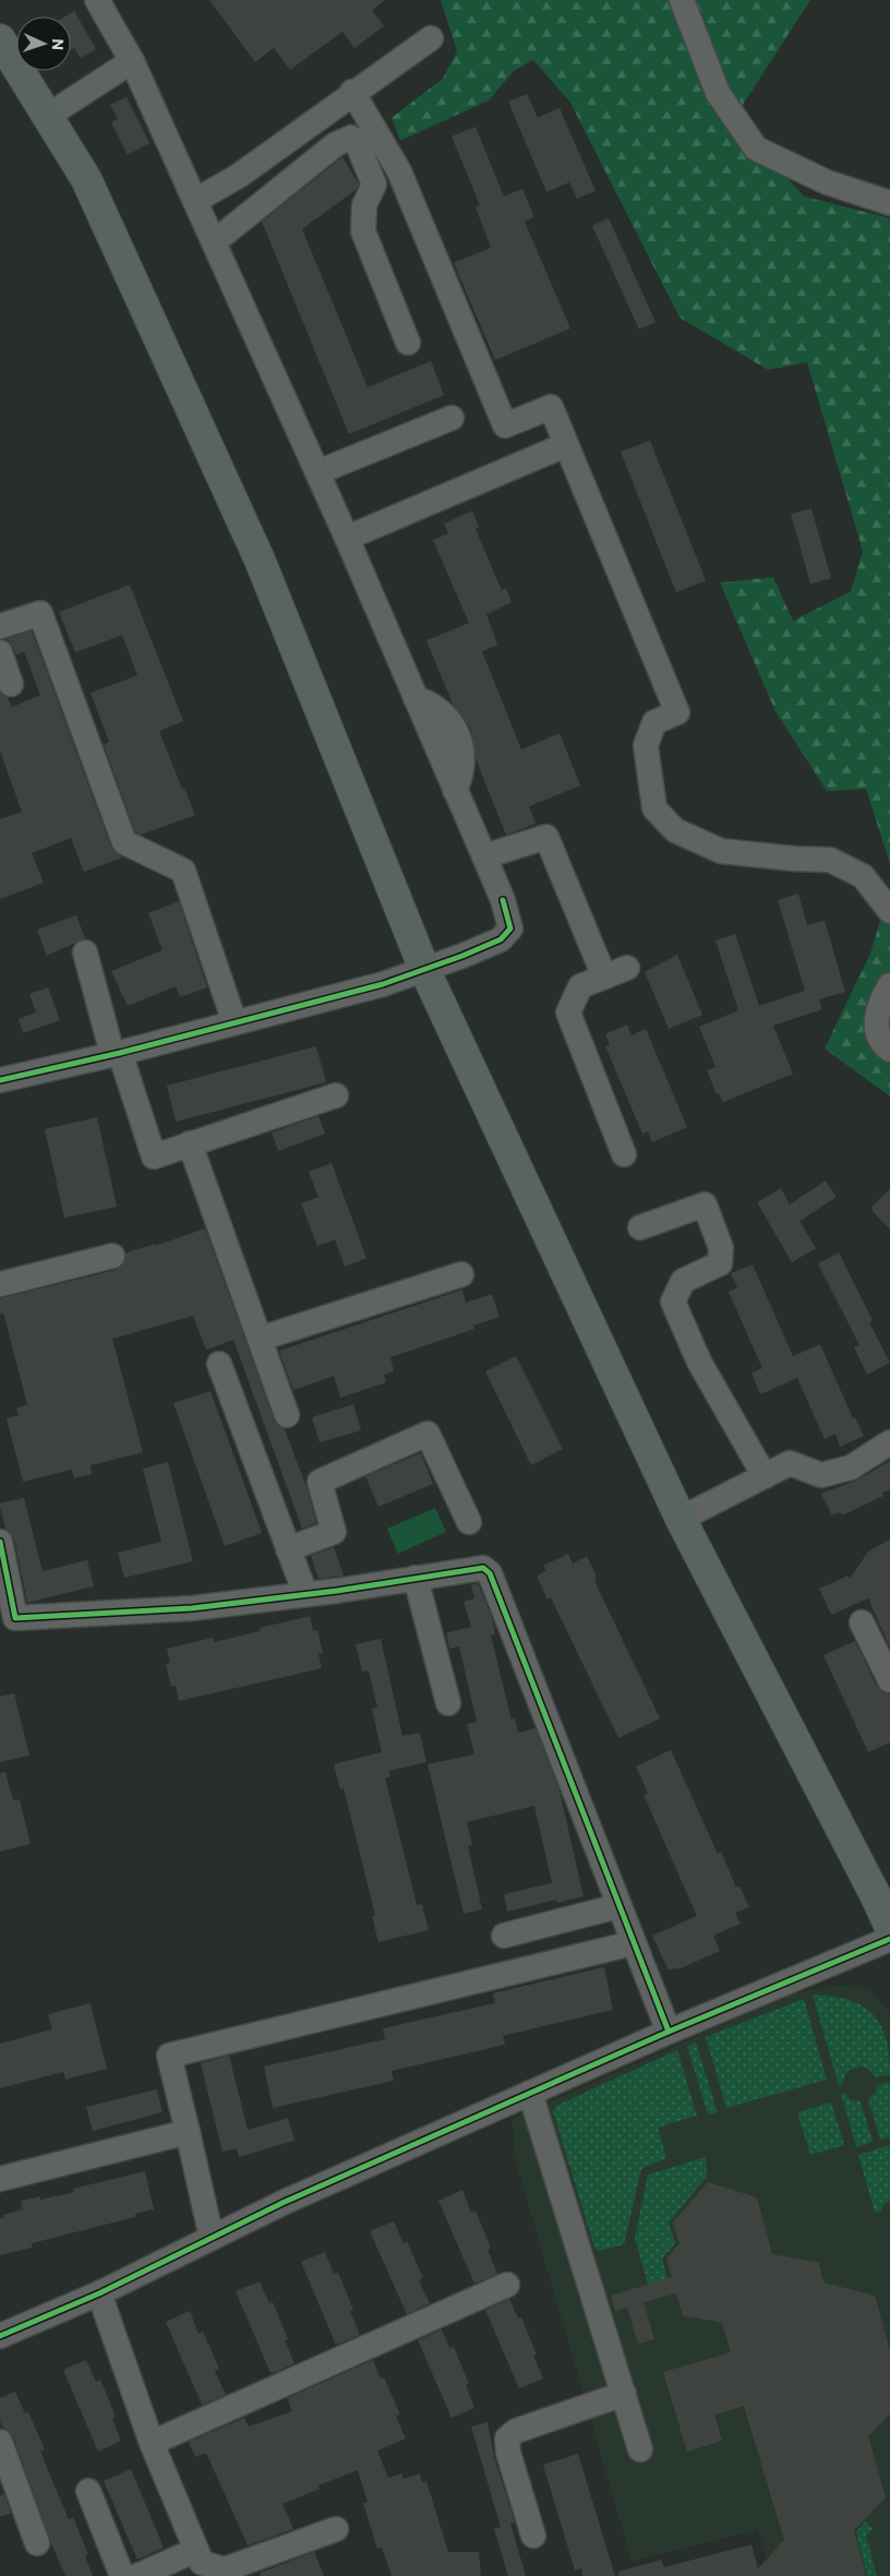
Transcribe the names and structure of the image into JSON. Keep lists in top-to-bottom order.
{
  "north": "right"
}
